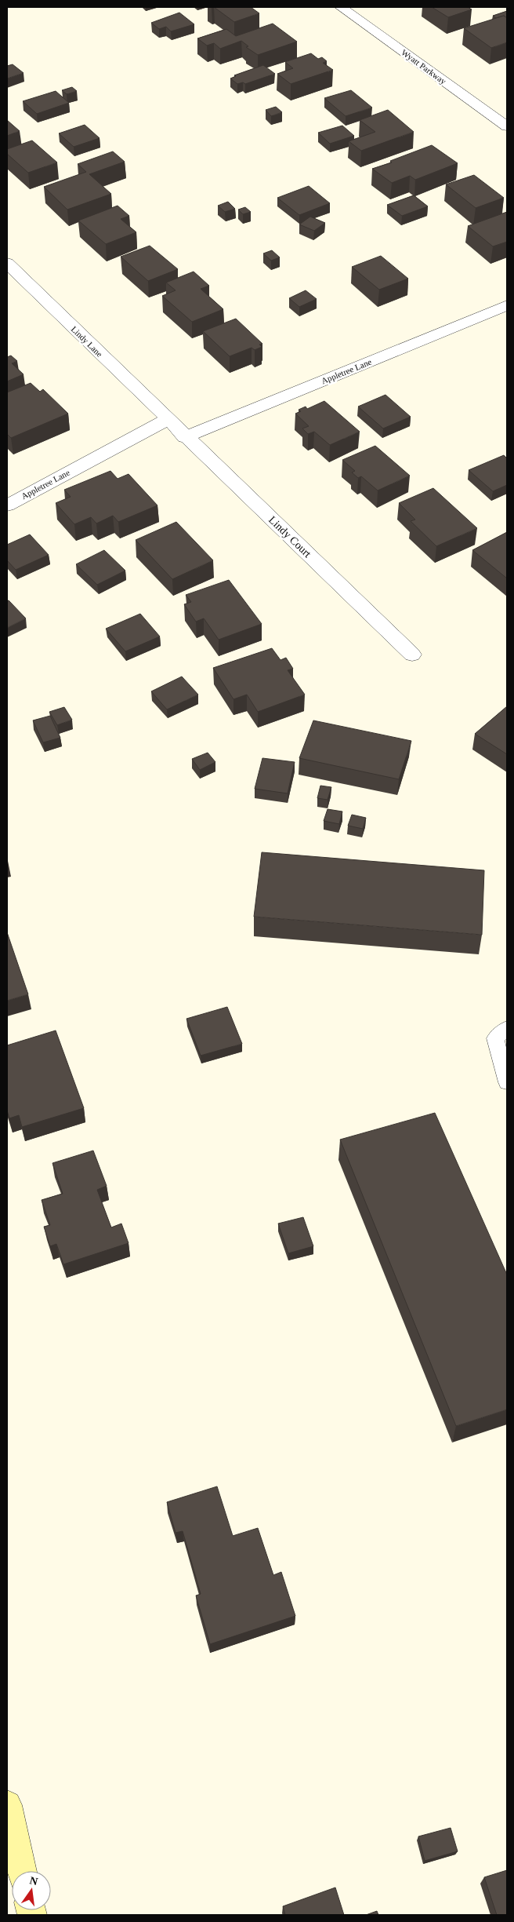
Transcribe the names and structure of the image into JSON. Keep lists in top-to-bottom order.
{
  "streets": {
    "street": [
      "Wyatt Parkway",
      "Lindy Lane",
      "Appletree Lane",
      "Lindy Court"
    ]
  },
  "crossings": [
    ["Lindy Lane", "Appletree Lane"],
    ["Lindy Lane", "Lindy Court"],
    ["Appletree Lane", "Lindy Court"]
  ],
  "north": "top"
}
